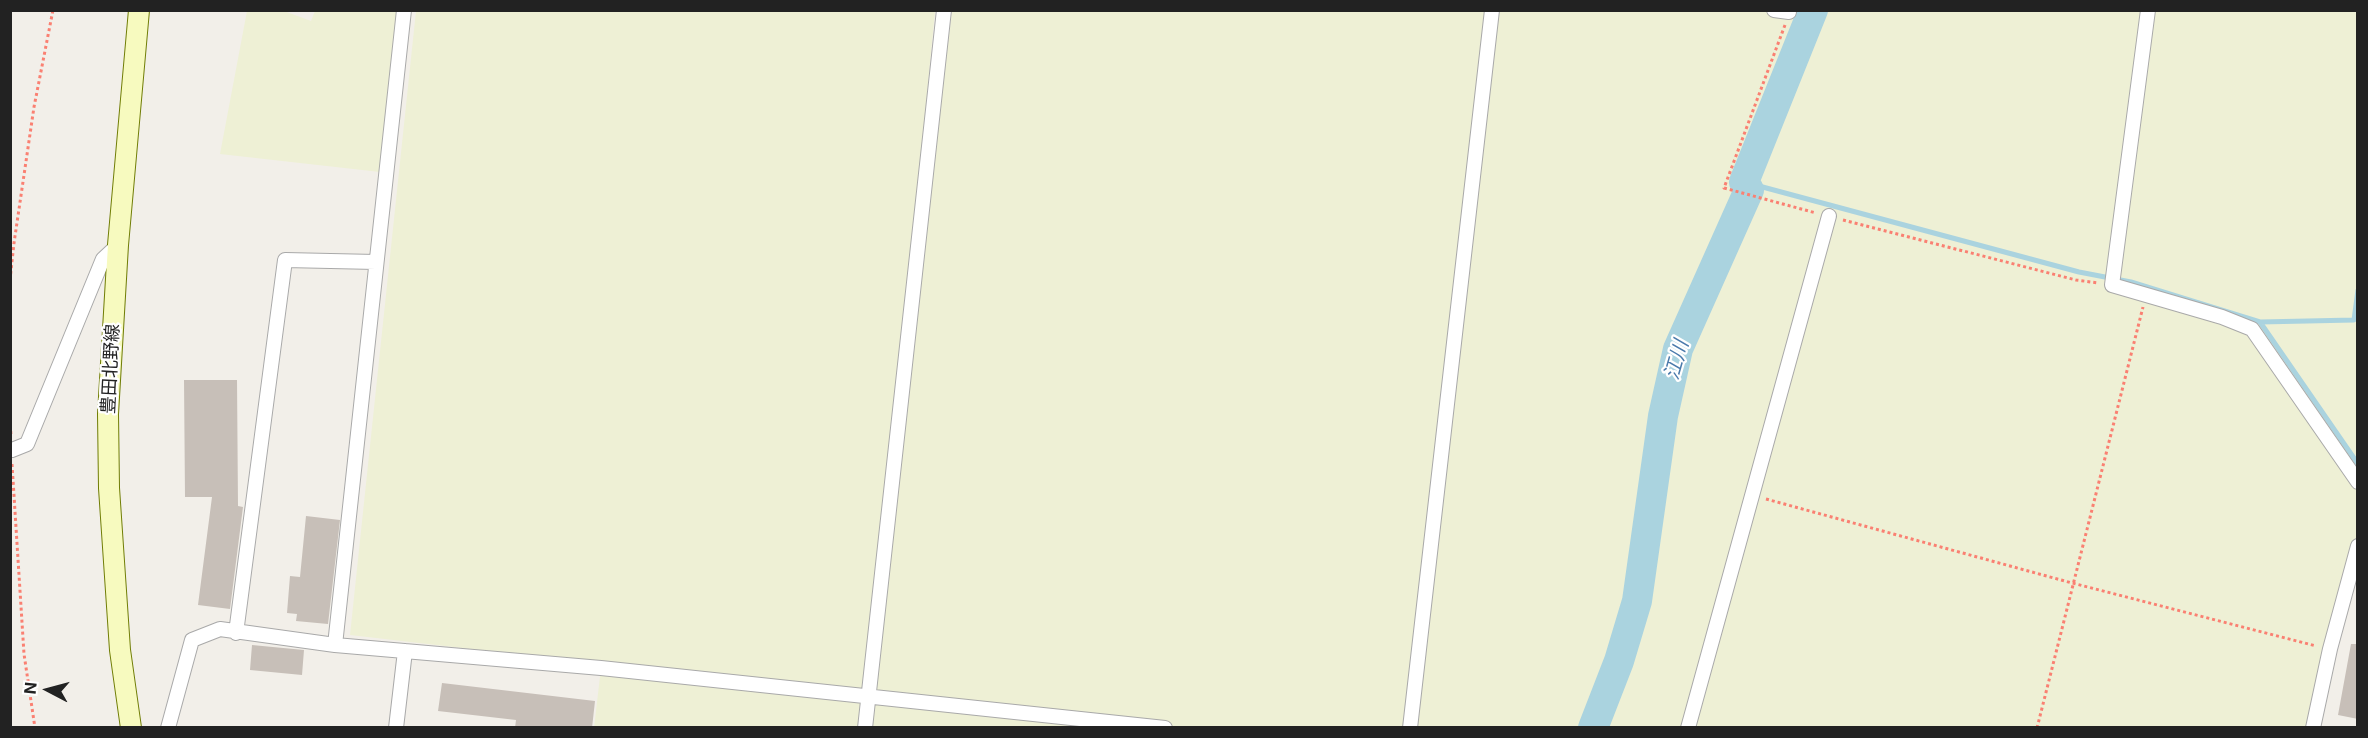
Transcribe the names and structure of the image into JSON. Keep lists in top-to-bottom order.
{
  "streets": {
    "main road": ["豊田北野線"]
  },
  "water": ["江川"],
  "north": "left"
}
